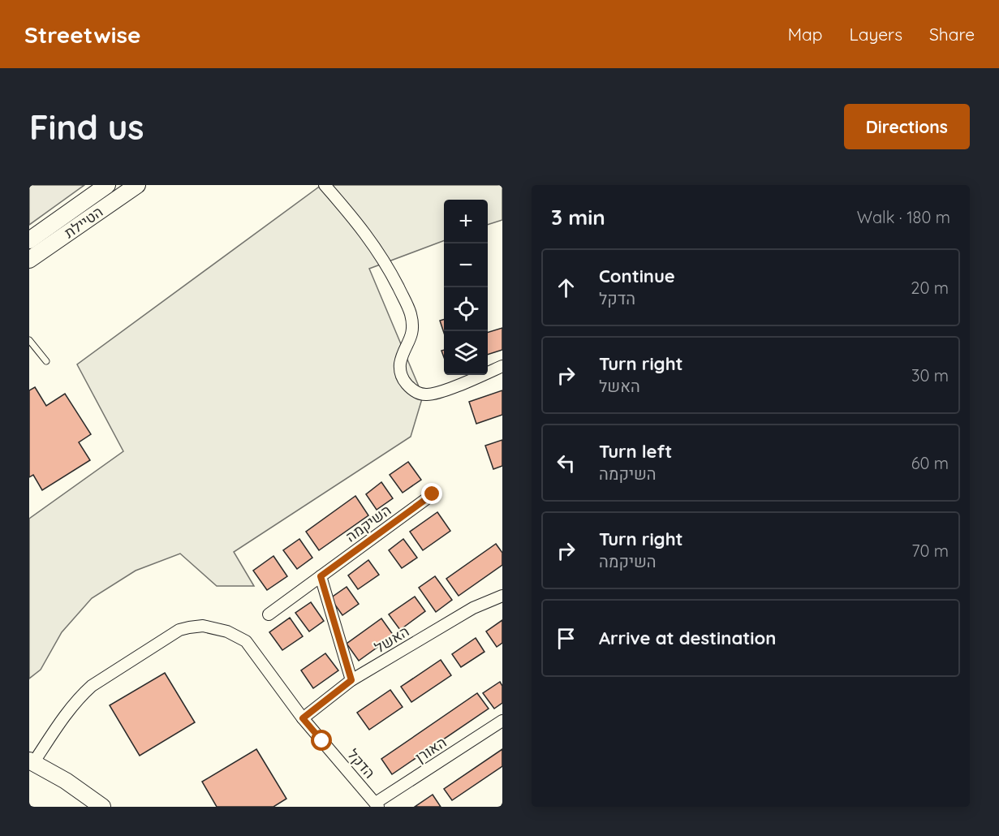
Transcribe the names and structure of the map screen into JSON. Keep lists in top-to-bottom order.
{
  "streets": {
    "main road": ["הטיילת"],
    "street": [
      "השיקמה",
      "האשל",
      "האורן",
      "הדקל"
    ]
  },
  "crossings": [
    ["האשל", "הדקל"],
    ["האורן", "הדקל"]
  ],
  "page": {
    "header": "Streetwise",
    "nav": ["Map", "Layers", "Share"],
    "buttons": "Directions",
    "title": "Find us",
    "heading": ["3 min", "Walk · 180 m"],
    "map_buttons": ["+", "−"],
    "list": [
      ["Continue", "הדקל", "20 m"],
      ["Turn right", "האשל", "30 m"],
      ["Turn left", "השיקמה", "60 m"],
      ["Turn right", "השיקמה", "70 m"],
      "Arrive at destination"
    ]
  }
}
